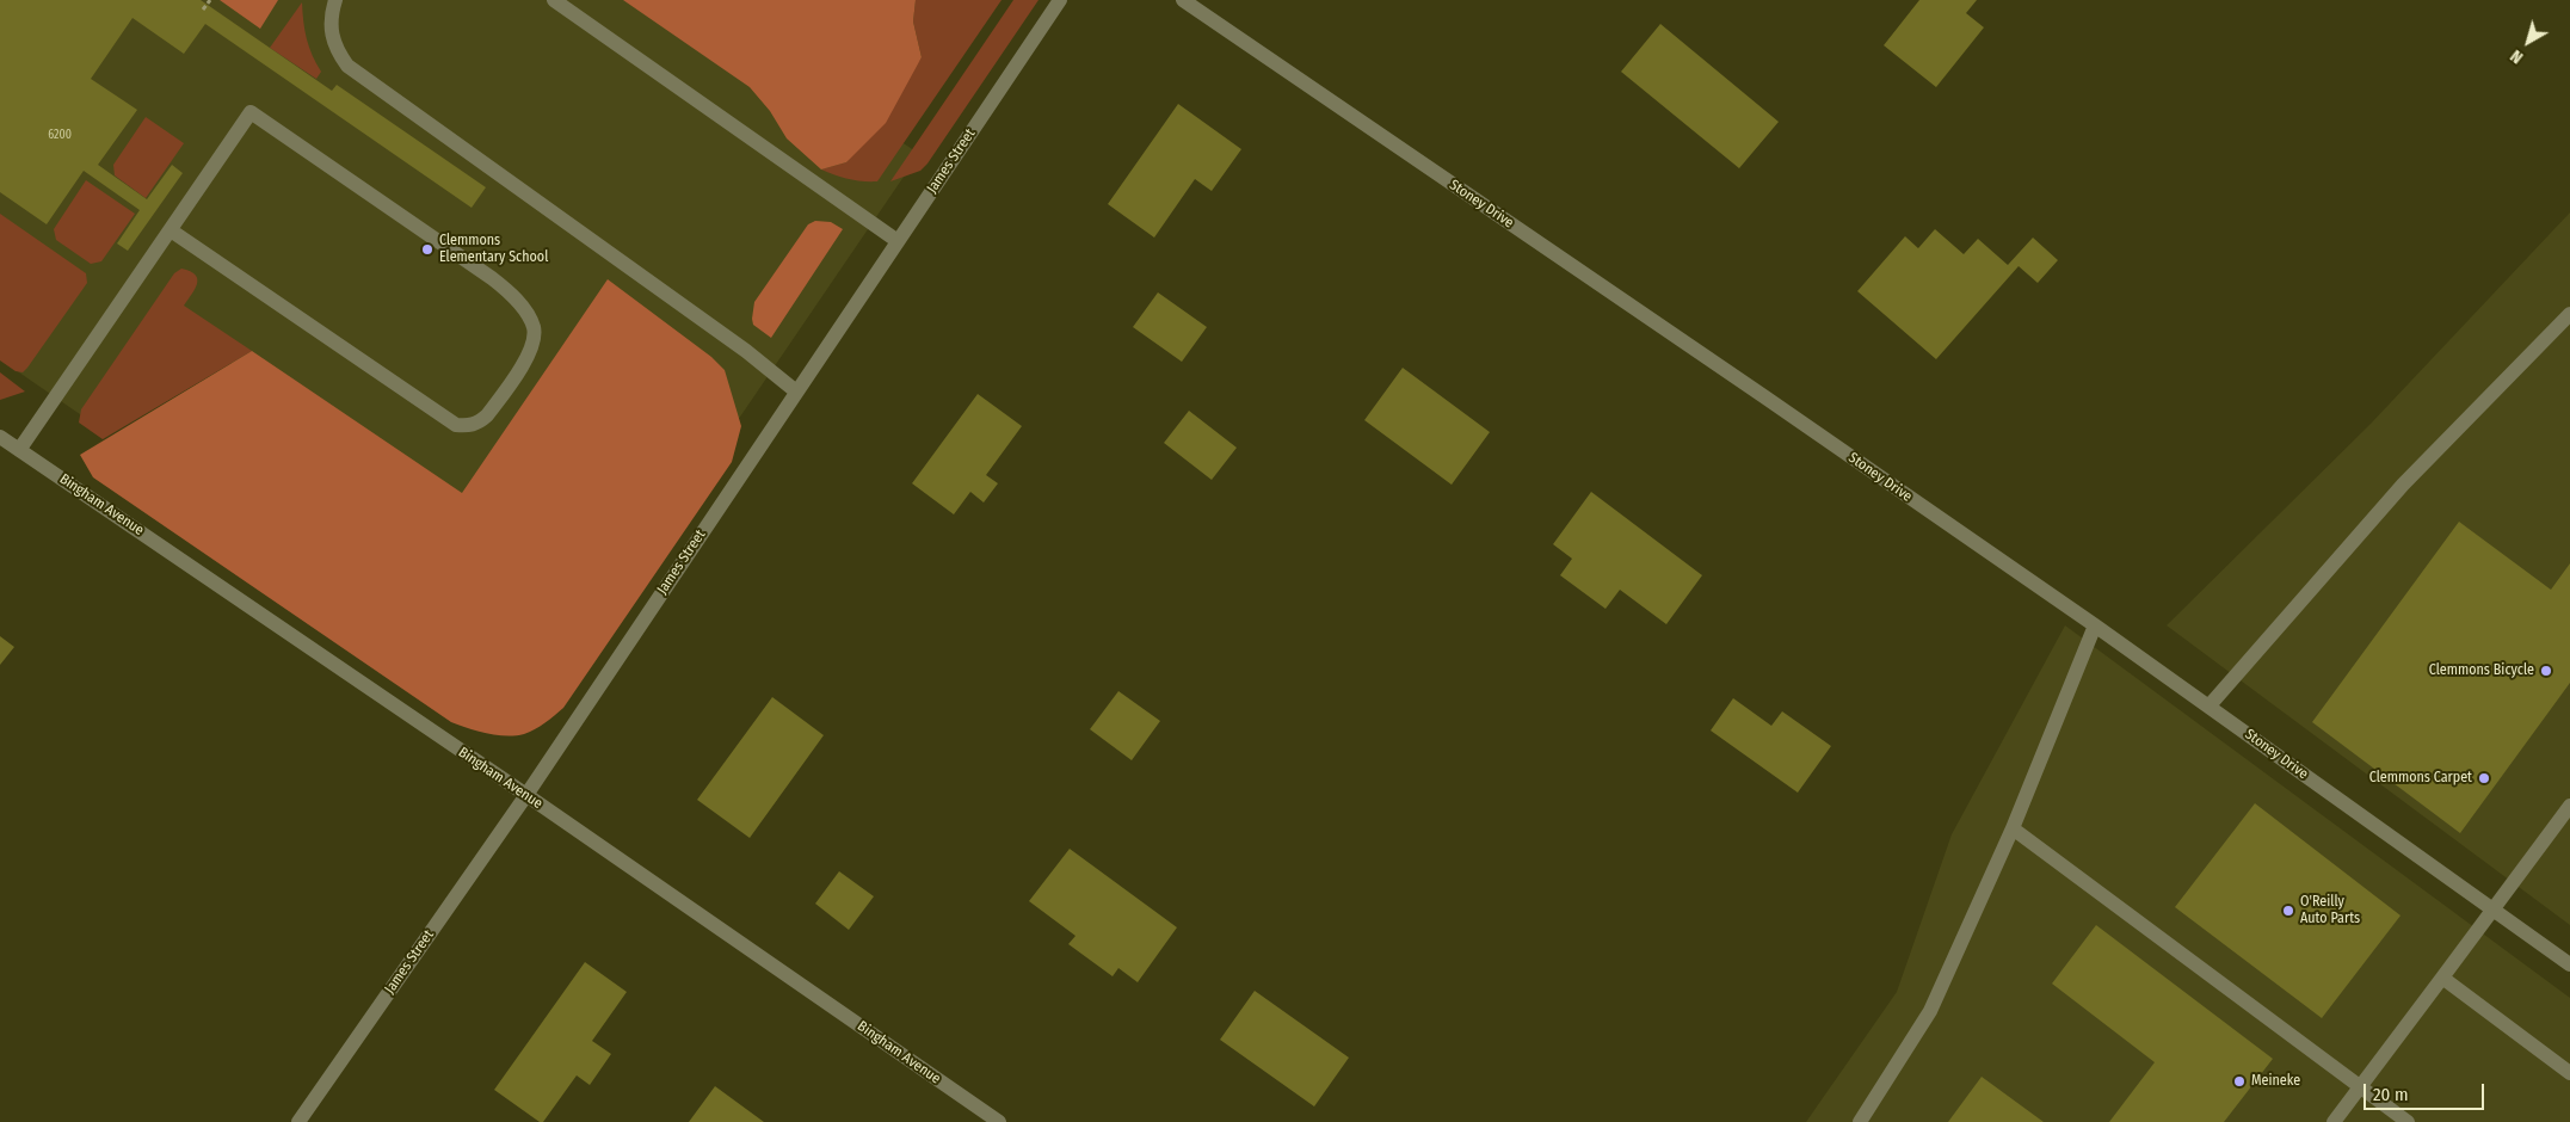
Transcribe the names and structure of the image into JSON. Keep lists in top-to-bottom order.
{
  "streets": {
    "street": ["James Street", "Stoney Drive", "Bingham Avenue"]
  },
  "crossings": [
    ["James Street", "Bingham Avenue"]
  ],
  "places": [
    "Clemmons Elementary School",
    "Clemmons Bicycle",
    "Clemmons Carpet",
    "O'Reilly Auto Parts",
    "Meineke"
  ],
  "house_numbers": ["6200"],
  "scale_bar": "20 m",
  "north": "bottom left"
}
